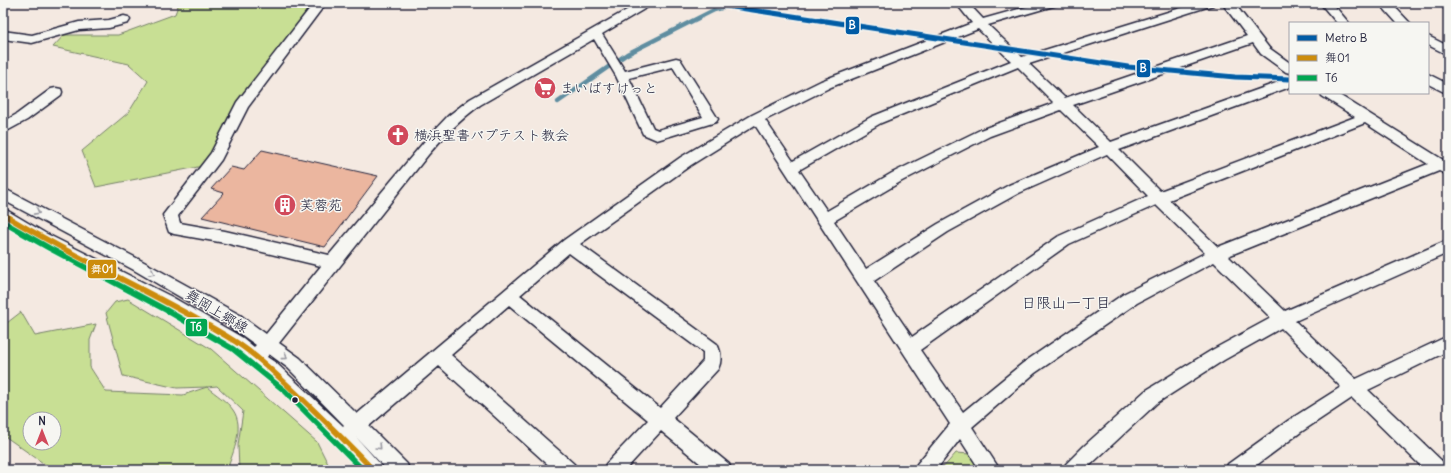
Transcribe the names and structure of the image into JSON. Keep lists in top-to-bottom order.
{
  "streets": {
    "street": ["舞岡上郷線"]
  },
  "districts": ["日限山一丁目"],
  "places": {
    "supermarket": ["まいばすけっと"],
    "church": ["横浜聖書バプテスト教会"],
    "building": ["芙蓉苑"]
  },
  "lines": ["metro line B", "transit line 舞01", "transit line T6"],
  "legend": ["Metro B", "舞01", "T6"],
  "north": "top"
}
